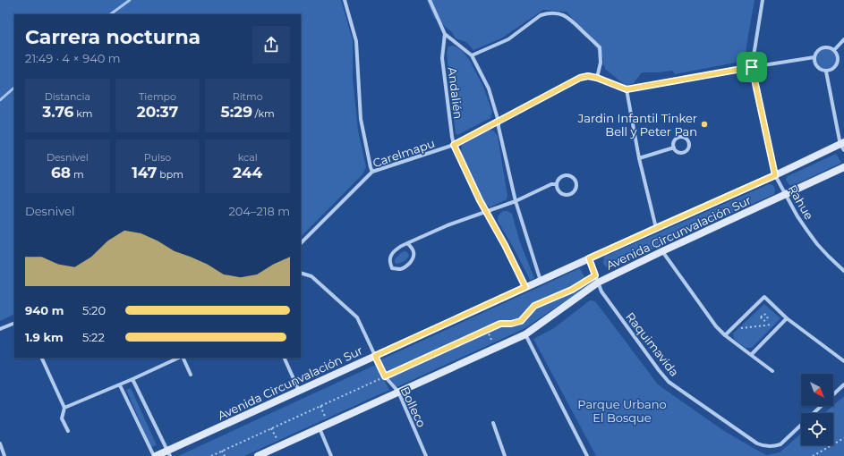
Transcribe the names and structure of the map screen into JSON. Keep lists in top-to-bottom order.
{
  "streets": {
    "main road": ["Avenida Circunvalación Sur"],
    "street": [
      "Andalién",
      "Carelmapu",
      "Rahue",
      "Raquimavida",
      "Bolleco"
    ]
  },
  "crossings": [
    ["Andalién", "Carelmapu"],
    ["Andalién", "Avenida Circunvalación Sur"],
    ["Rahue", "Avenida Circunvalación Sur"],
    ["Avenida Circunvalación Sur", "Raquimavida"],
    ["Avenida Circunvalación Sur", "Bolleco"]
  ],
  "parks": ["Parque Urbano El Bosque"],
  "places": ["Jardin Infantil Tinker Bell y Peter Pan"],
  "north": "bottom right",
  "page": {
    "heading": ["Carrera nocturna", "21:49 · 4 × 940 m"],
    "stats": [
      ["Distancia", "3.76 km"],
      ["Tiempo", "20:37"],
      ["Ritmo", "5:29 /km"],
      ["Desnivel", "68 m"],
      ["Pulso", "147 bpm"],
      ["kcal", "244"]
    ],
    "chart": ["Desnivel", "204–218 m"],
    "list": [
      {
        "name": "940 m",
        "note": "5:20"
      },
      {
        "name": "1.9 km",
        "note": "5:22"
      }
    ]
  }
}
